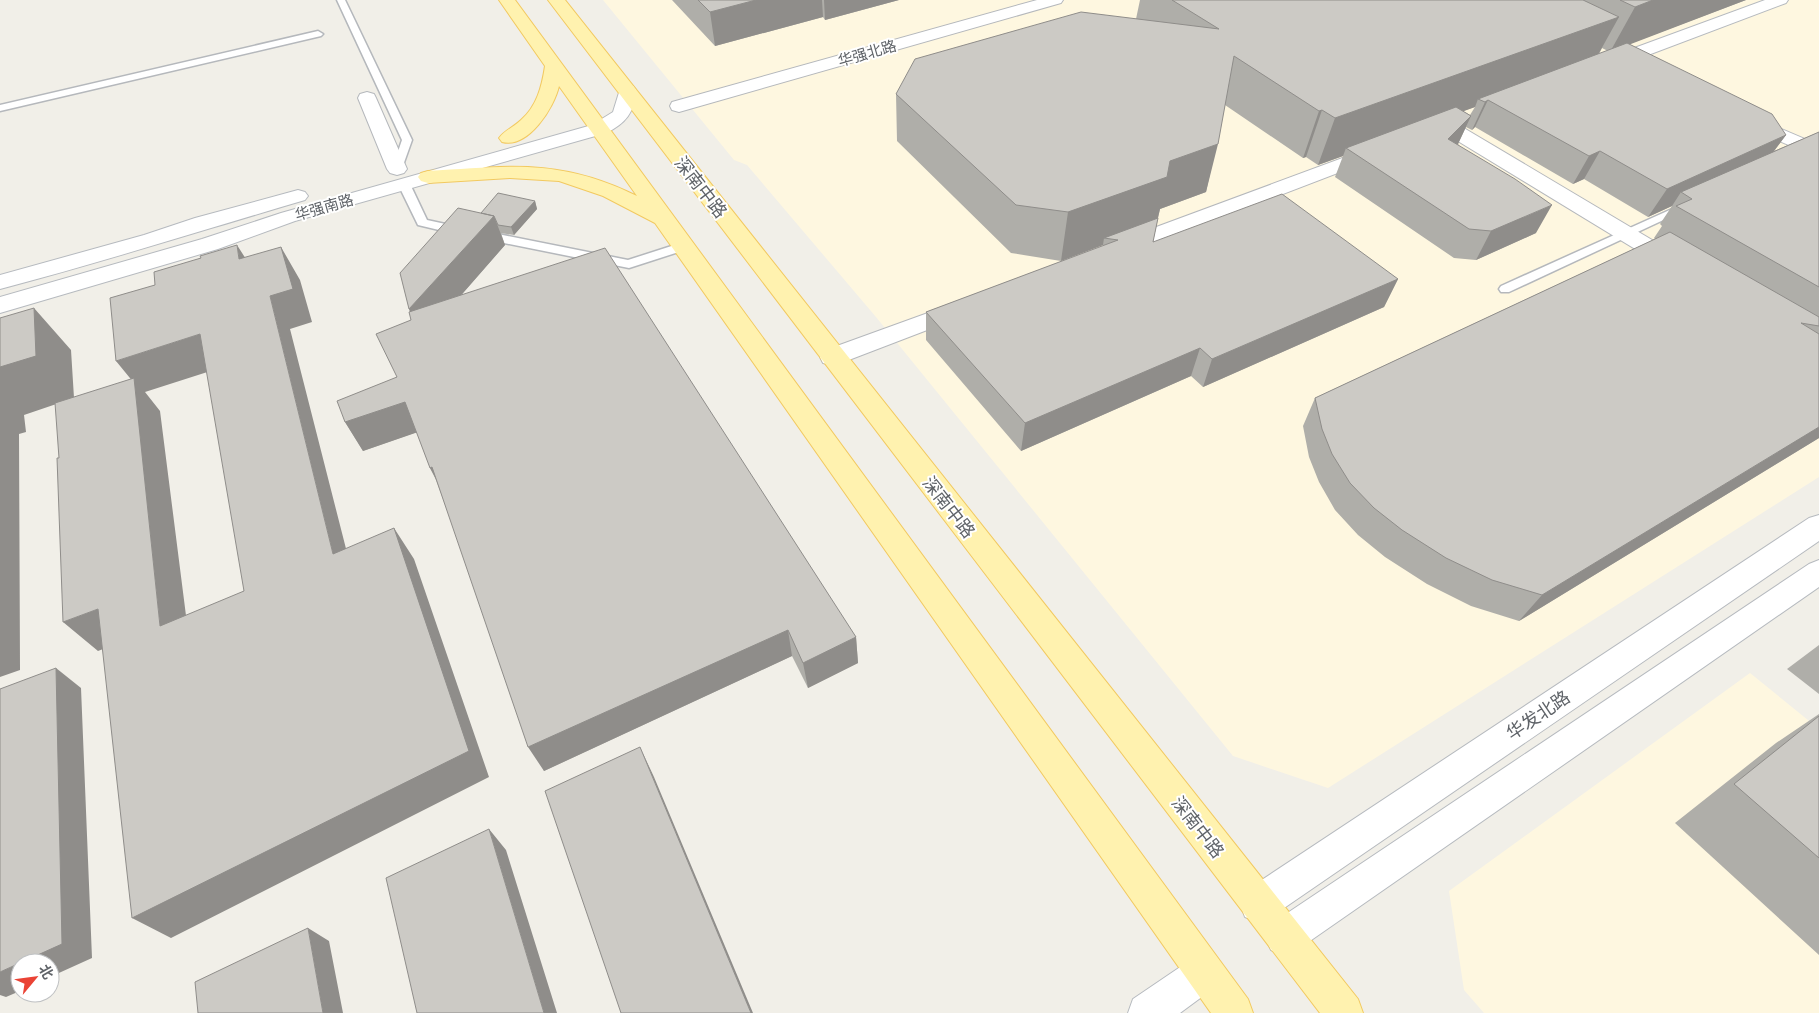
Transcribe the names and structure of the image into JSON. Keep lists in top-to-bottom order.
{
  "streets": {
    "main road": [
      "华强北路",
      "深南中路",
      "华强南路",
      "华发北路"
    ]
  },
  "crossings": [
    ["深南中路", "华强南路"],
    ["深南中路", "华发北路"]
  ],
  "north": "top right"
}
